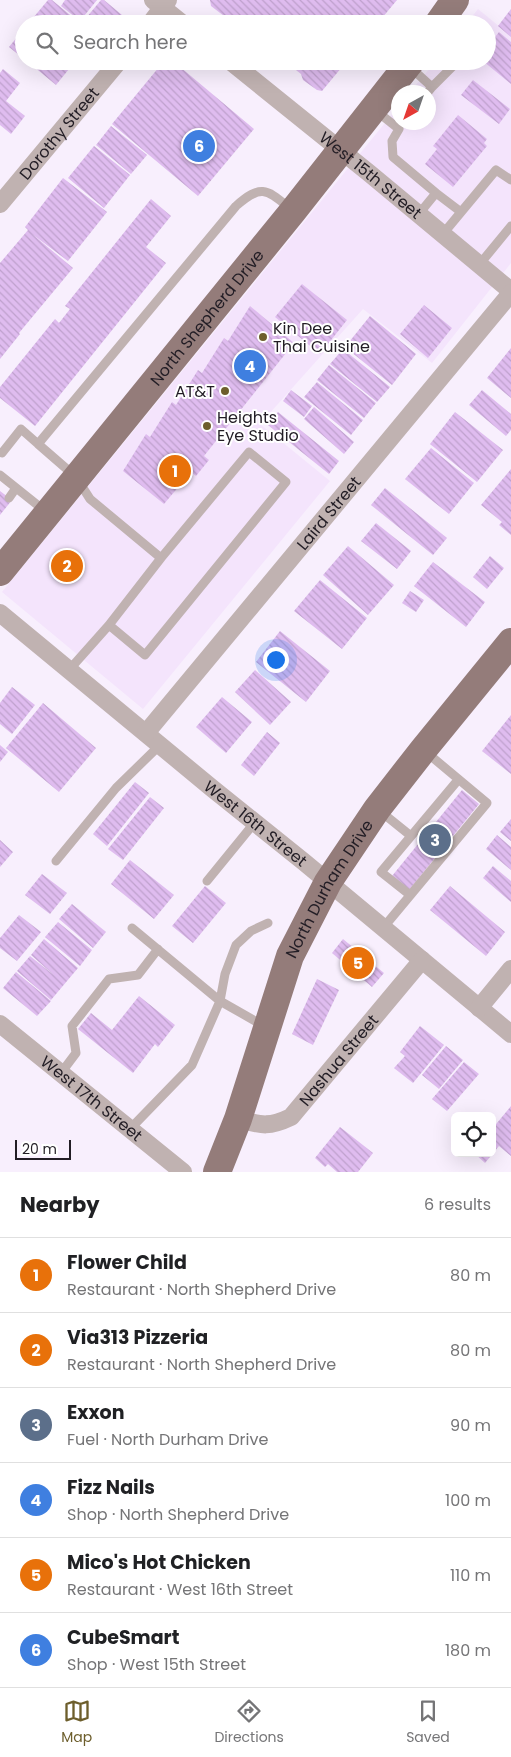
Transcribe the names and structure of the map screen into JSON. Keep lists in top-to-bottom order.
{
  "streets": {
    "main road": ["North Shepherd Drive", "North Durham Drive"],
    "street": [
      "Dorothy Street",
      "West 15th Street",
      "Laird Street",
      "West 16th Street",
      "Nashua Street",
      "West 17th Street"
    ]
  },
  "crossings": [
    ["West 15th Street", "North Shepherd Drive"],
    ["West 15th Street", "Laird Street"],
    ["Laird Street", "West 16th Street"],
    ["West 16th Street", "North Durham Drive"],
    ["West 16th Street", "Nashua Street"],
    ["North Durham Drive", "Nashua Street"]
  ],
  "places": ["Kin Dee Thai Cuisine", "AT&T", "Heights Eye Studio"],
  "scale_bar": "20 m",
  "north": "bottom left",
  "page": {
    "search": "Search here",
    "pins": [
      "6",
      "4",
      "1",
      "2",
      "3",
      "5"
    ],
    "scale": "20 m",
    "heading": ["Nearby", "6 results"],
    "list": [
      {
        "mark": "1",
        "name": "Flower Child",
        "note": "Restaurant · North Shepherd Drive",
        "value": "80 m"
      },
      {
        "mark": "2",
        "name": "Via313 Pizzeria",
        "note": "Restaurant · North Shepherd Drive",
        "value": "80 m"
      },
      {
        "mark": "3",
        "name": "Exxon",
        "note": "Fuel · North Durham Drive",
        "value": "90 m"
      },
      {
        "mark": "4",
        "name": "Fizz Nails",
        "note": "Shop · North Shepherd Drive",
        "value": "100 m"
      },
      {
        "mark": "5",
        "name": "Mico's Hot Chicken",
        "note": "Restaurant · West 16th Street",
        "value": "110 m"
      },
      {
        "mark": "6",
        "name": "CubeSmart",
        "note": "Shop · West 15th Street",
        "value": "180 m"
      }
    ],
    "nav": ["Map", "Directions", "Saved"]
  }
}
